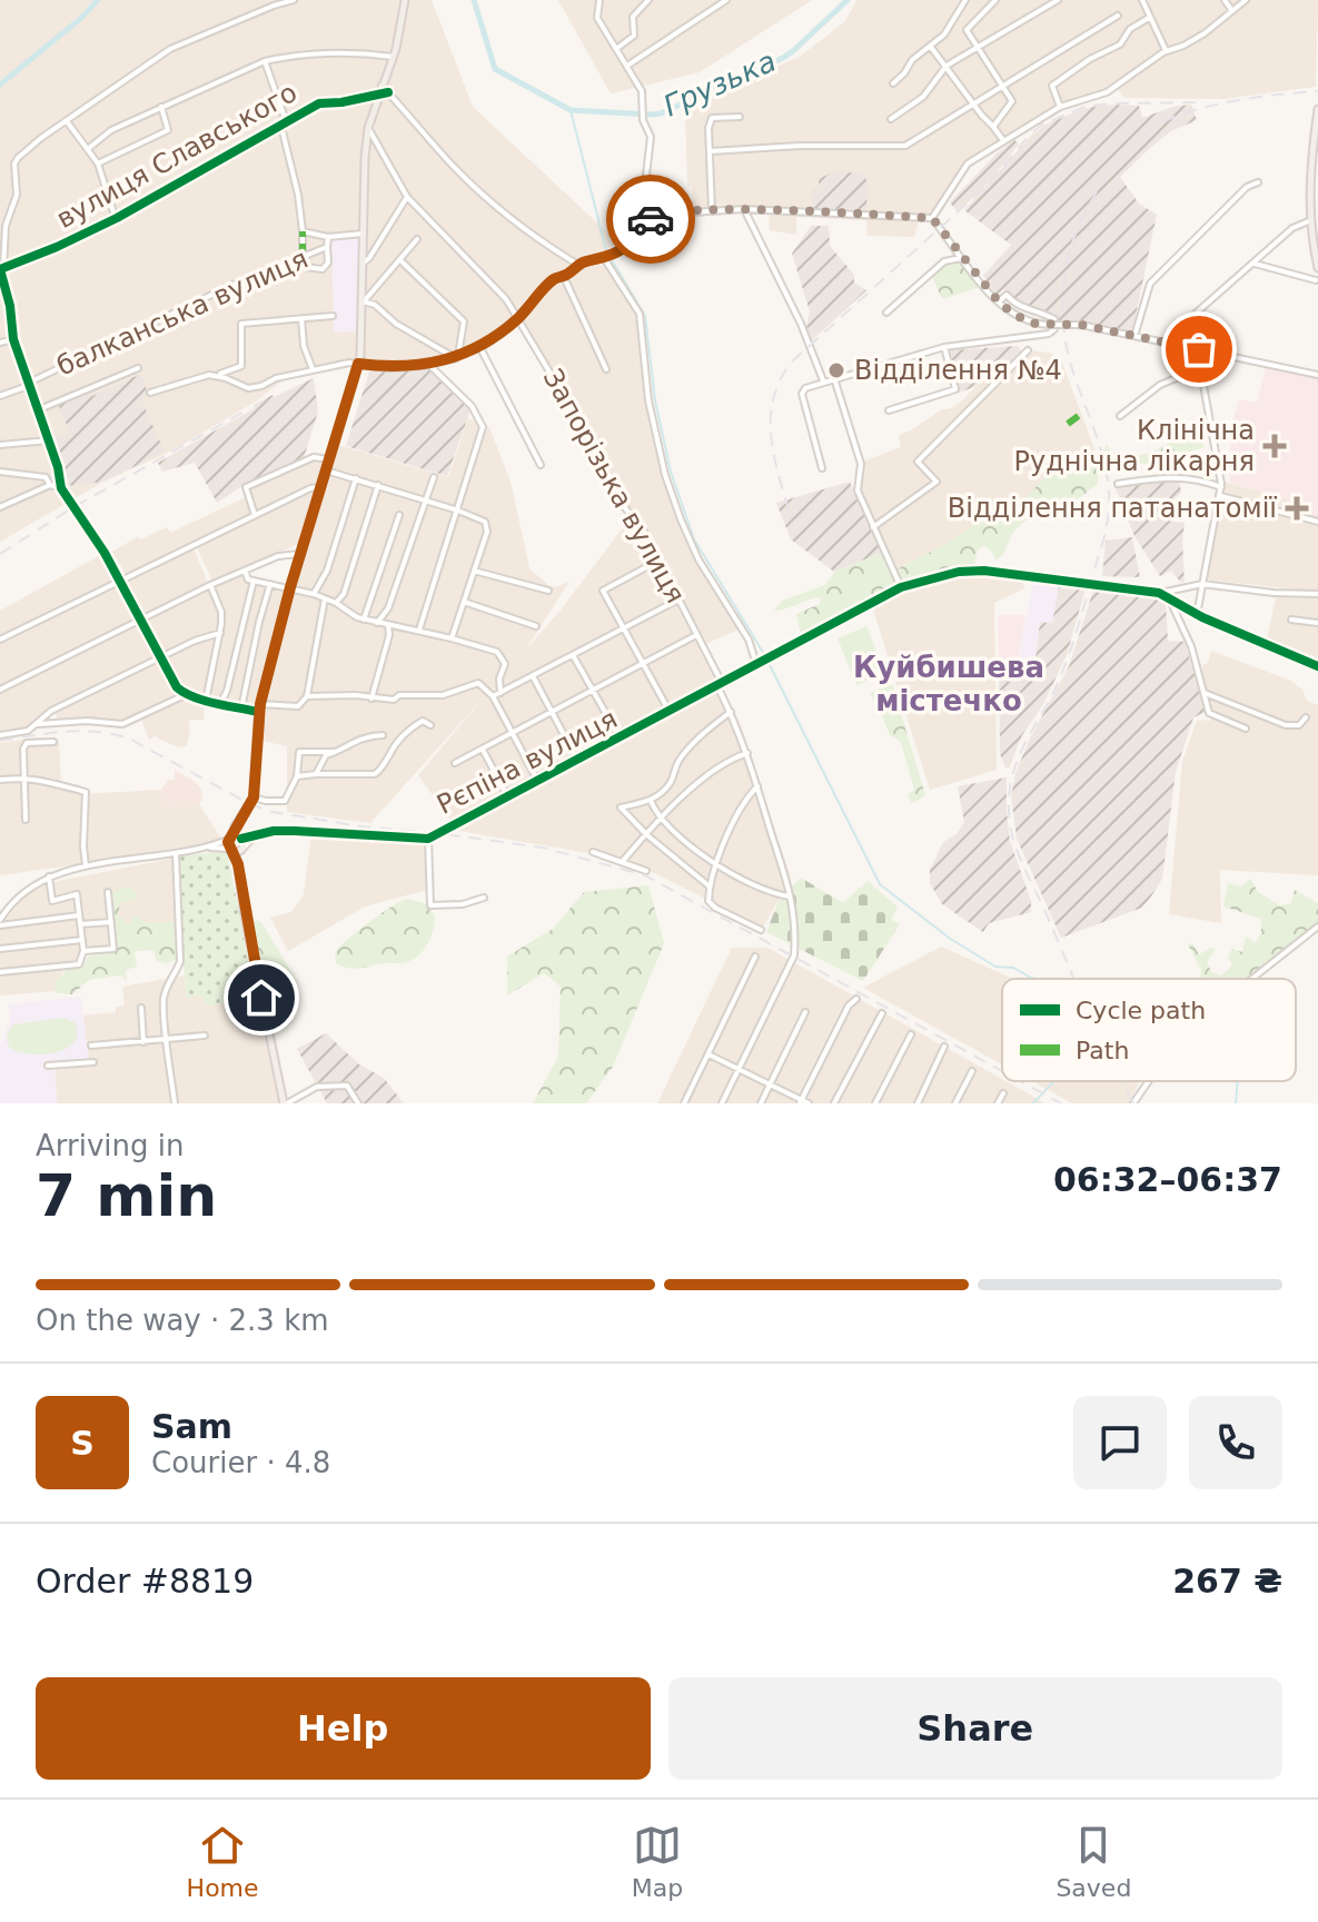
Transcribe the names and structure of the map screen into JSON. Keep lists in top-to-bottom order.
{
  "streets": {
    "street": [
      "вулиця Славського",
      "балканська вулиця",
      "Запорізька вулиця",
      "Рєпіна вулиця"
    ]
  },
  "crossings": [
    ["Запорізька вулиця", "Рєпіна вулиця"]
  ],
  "districts": ["Куйбишева містечко"],
  "water": ["Грузька"],
  "places": {
    "other": ["Відділення №4"],
    "health": ["Клінічна Руднічна лікарня", "Відділення патанатомії"]
  },
  "legend": ["Cycle path", "Path"],
  "page": {
    "heading": ["7 min", "Arriving in", "06:32–06:37"],
    "panel": [
      "Sam",
      "Courier · 4.8",
      "Order #8819",
      "267 ₴"
    ],
    "bar": "On the way · 2.3 km",
    "round": "S",
    "buttons": ["Help", "Share"],
    "tabs": ["Home", "Map", "Saved"]
  }
}
